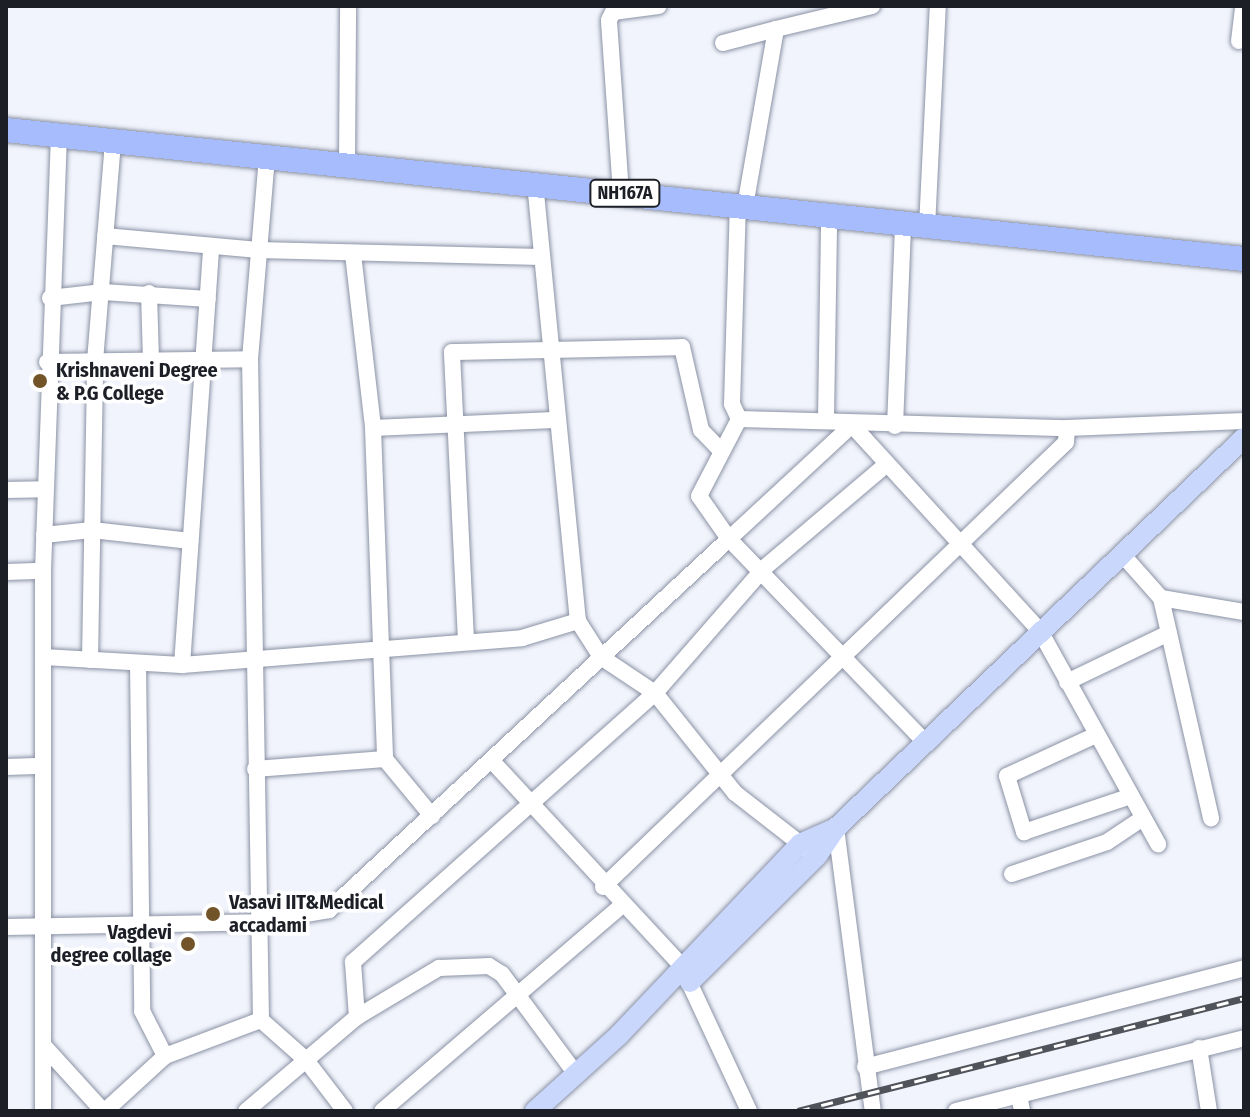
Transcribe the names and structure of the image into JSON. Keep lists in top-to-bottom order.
{
  "streets": {
    "highway": ["NH167A"]
  },
  "places": ["Krishnaveni Degree & P.G College", "Vasavi IIT&Medical accadami", "Vagdevi degree collage"]
}
